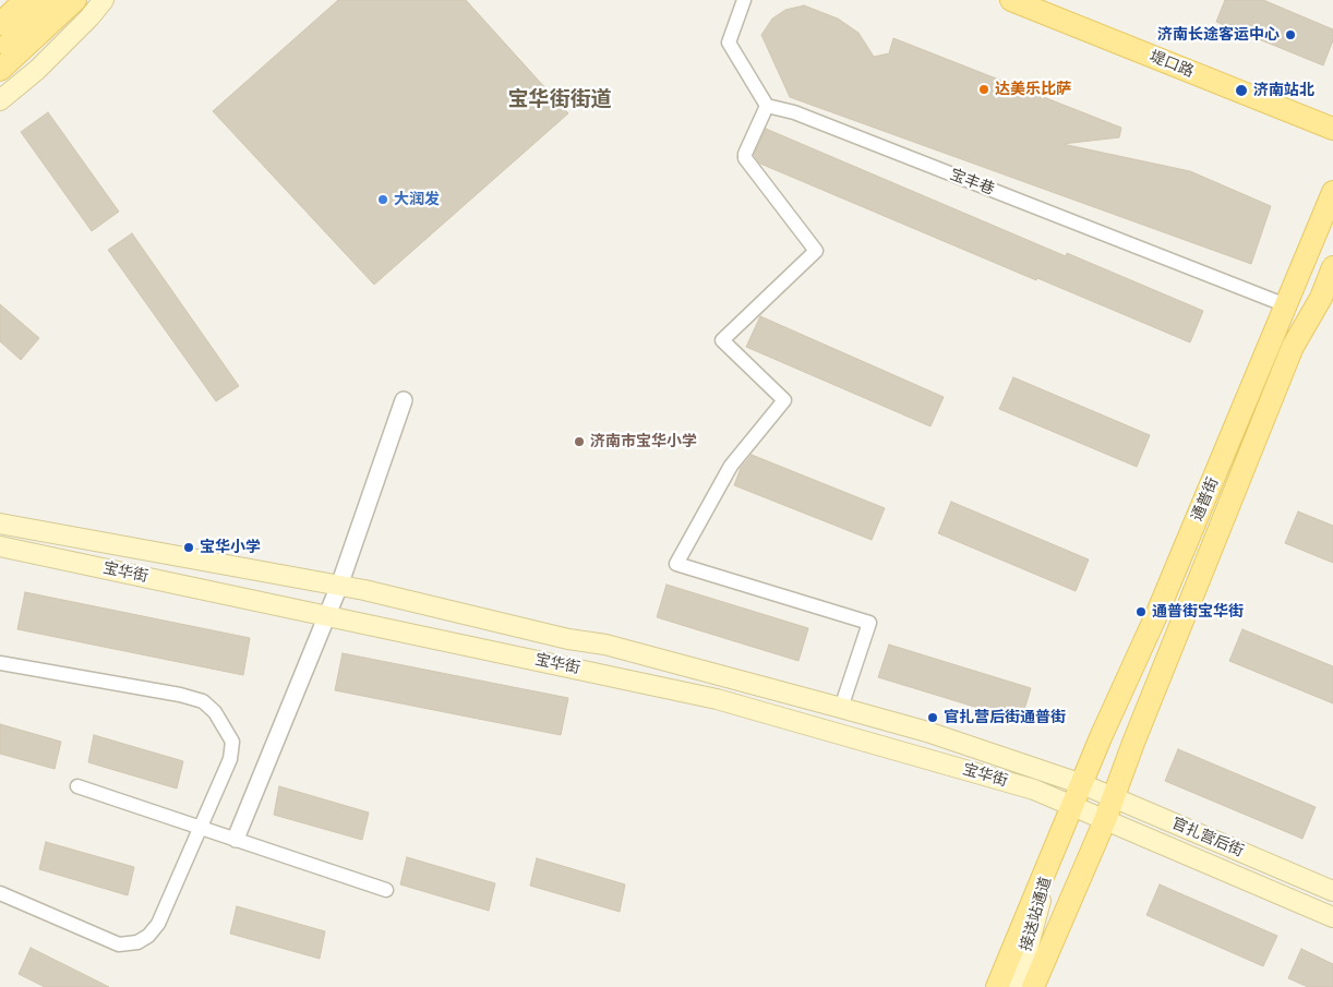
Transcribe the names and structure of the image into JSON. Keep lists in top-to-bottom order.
{
  "streets": {
    "main road": [
      "堤口路",
      "通普街",
      "宝华街",
      "官扎营后街",
      "接送站通道"
    ],
    "street": ["宝丰巷"]
  },
  "crossings": [
    ["宝丰巷", "通普街"],
    ["通普街", "宝华街"],
    ["通普街", "官扎营后街"],
    ["通普街", "接送站通道"],
    ["宝华街", "官扎营后街"]
  ],
  "districts": ["宝华街街道"],
  "places": [
    "济南长途客运中心",
    "达美乐比萨",
    "济南站北",
    "大润发",
    "济南市宝华小学",
    "宝华小学",
    "通普街宝华街",
    "官扎营后街通普街"
  ]
}
